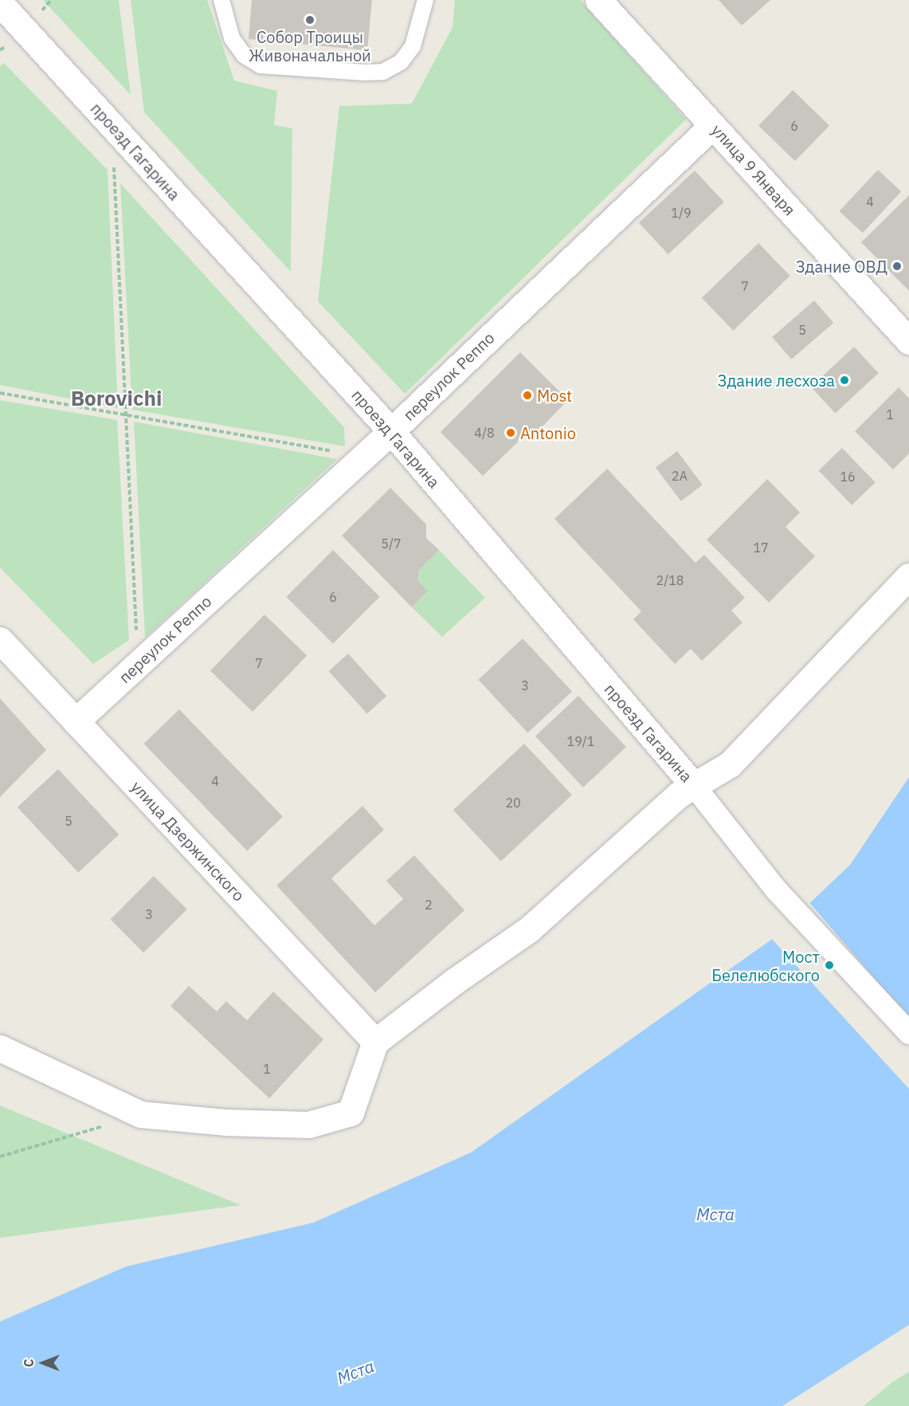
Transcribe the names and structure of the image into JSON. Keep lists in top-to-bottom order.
{
  "streets": {
    "street": [
      "проезд Гагарина",
      "улица 9 Января",
      "переулок Реппо",
      "улица Дзержинского"
    ]
  },
  "crossings": [
    ["проезд Гагарина", "переулок Реппо"],
    ["улица 9 Января", "переулок Реппо"],
    ["переулок Реппо", "улица Дзержинского"]
  ],
  "districts": ["Borovichi"],
  "water": ["Мста"],
  "places": [
    "Собор Троицы Живоначальной",
    "Здание ОВД",
    "Здание лесхоза",
    "Most",
    "Antonio",
    "Мост Белелюбского"
  ],
  "house_numbers": [
    "6",
    "4",
    "1/9",
    "7",
    "5",
    "1",
    "4/8",
    "2А",
    "16",
    "5/7",
    "17",
    "2/18",
    "6",
    "7",
    "3",
    "19/1",
    "4",
    "20",
    "5",
    "2",
    "3",
    "1"
  ],
  "north": "left"
}
